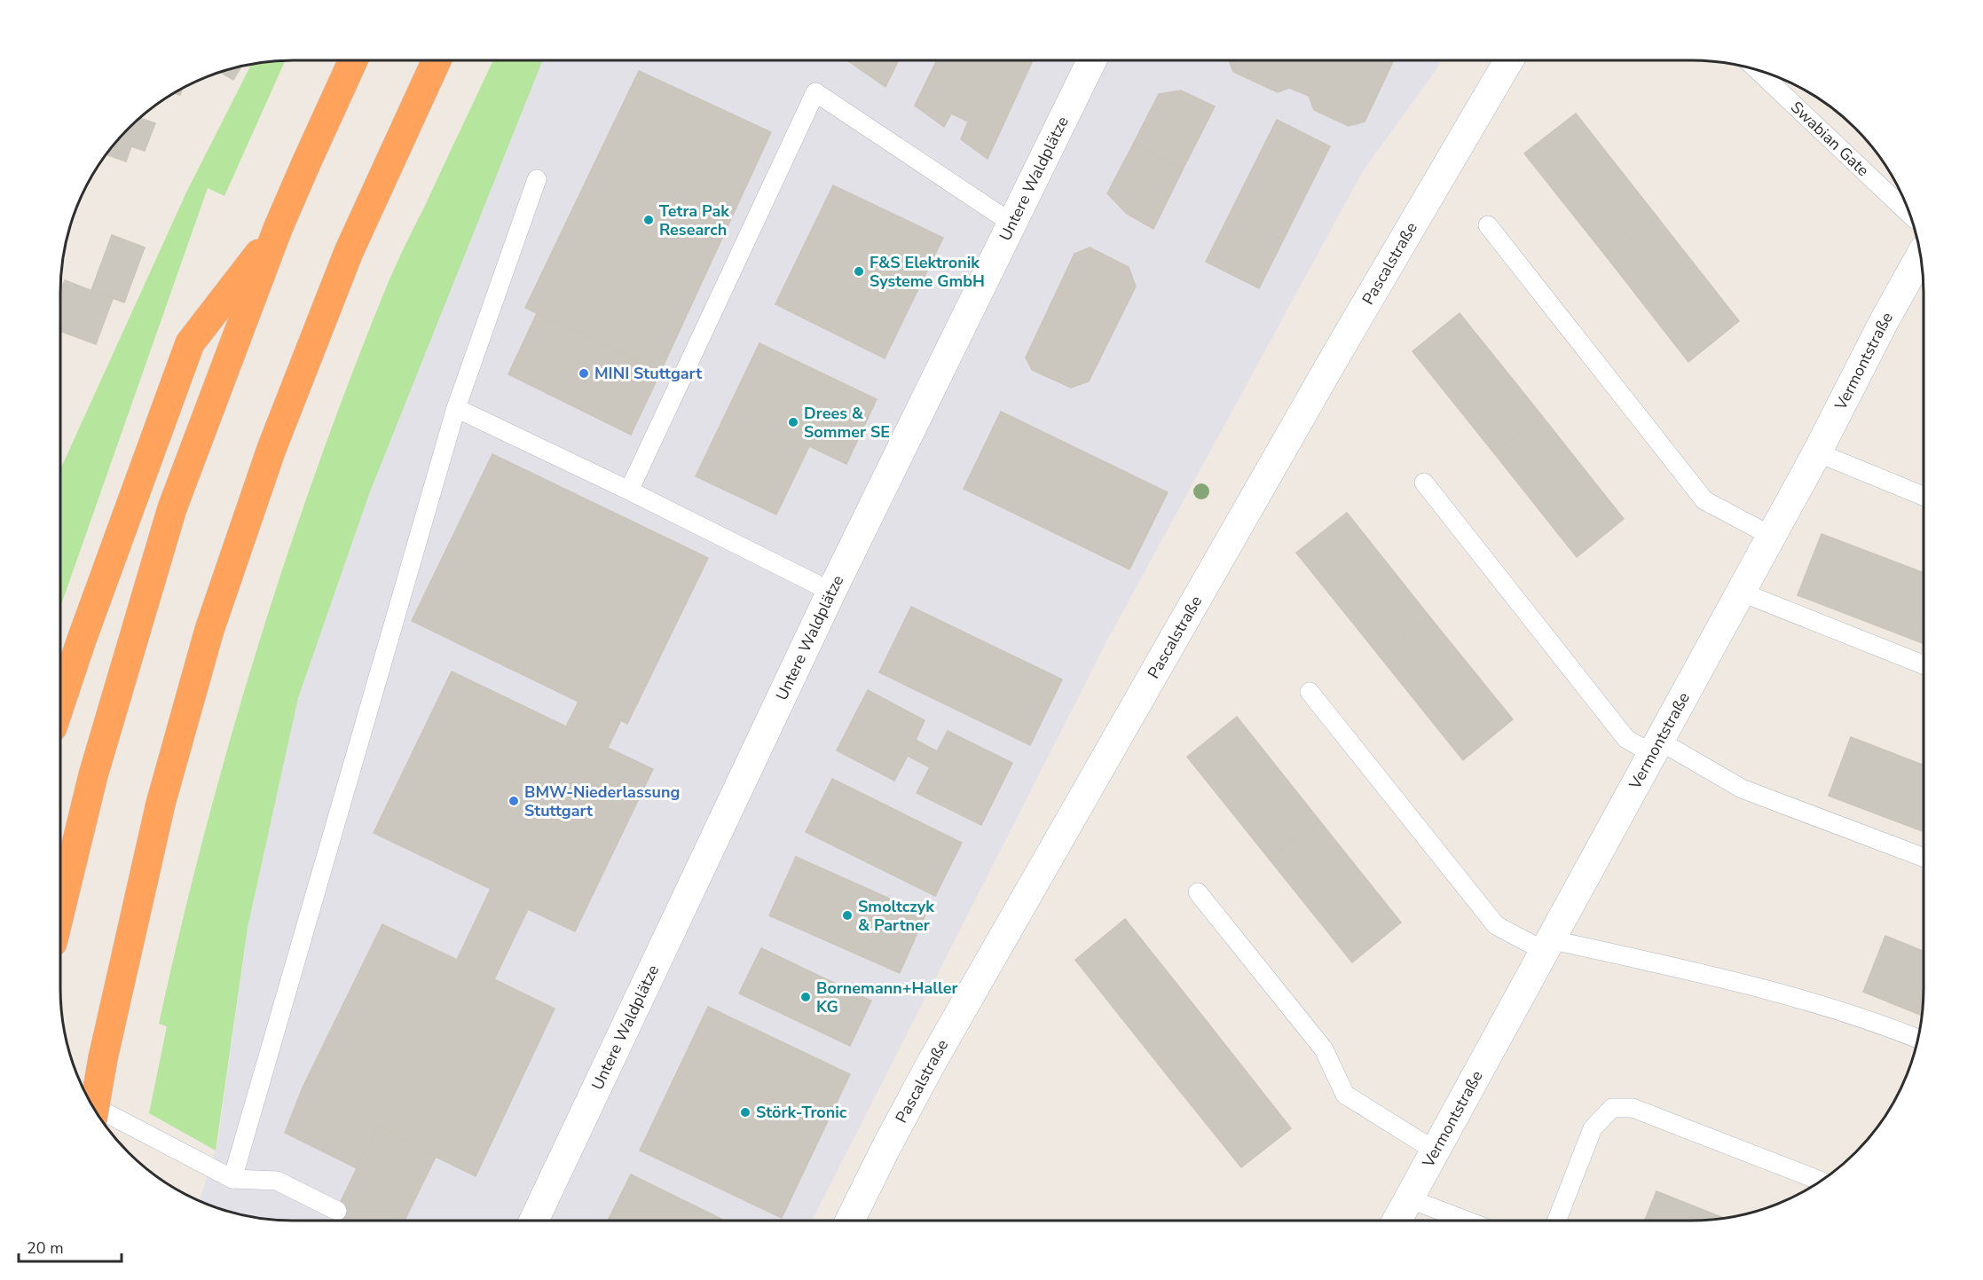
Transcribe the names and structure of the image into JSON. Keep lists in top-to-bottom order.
{
  "streets": {
    "street": ["Untere Waldplätze", "Pascalstraße", "Vermontstraße"],
    "lane": ["Swabian Gate"]
  },
  "places": [
    "Tetra Pak Research",
    "F&S Elektronik Systeme GmbH",
    "MINI Stuttgart",
    "Drees & Sommer SE",
    "BMW-Niederlassung Stuttgart",
    "Smoltczyk & Partner",
    "Bornemann+Haller KG",
    "Störk-Tronic"
  ],
  "scale_bar": "20 m"
}
